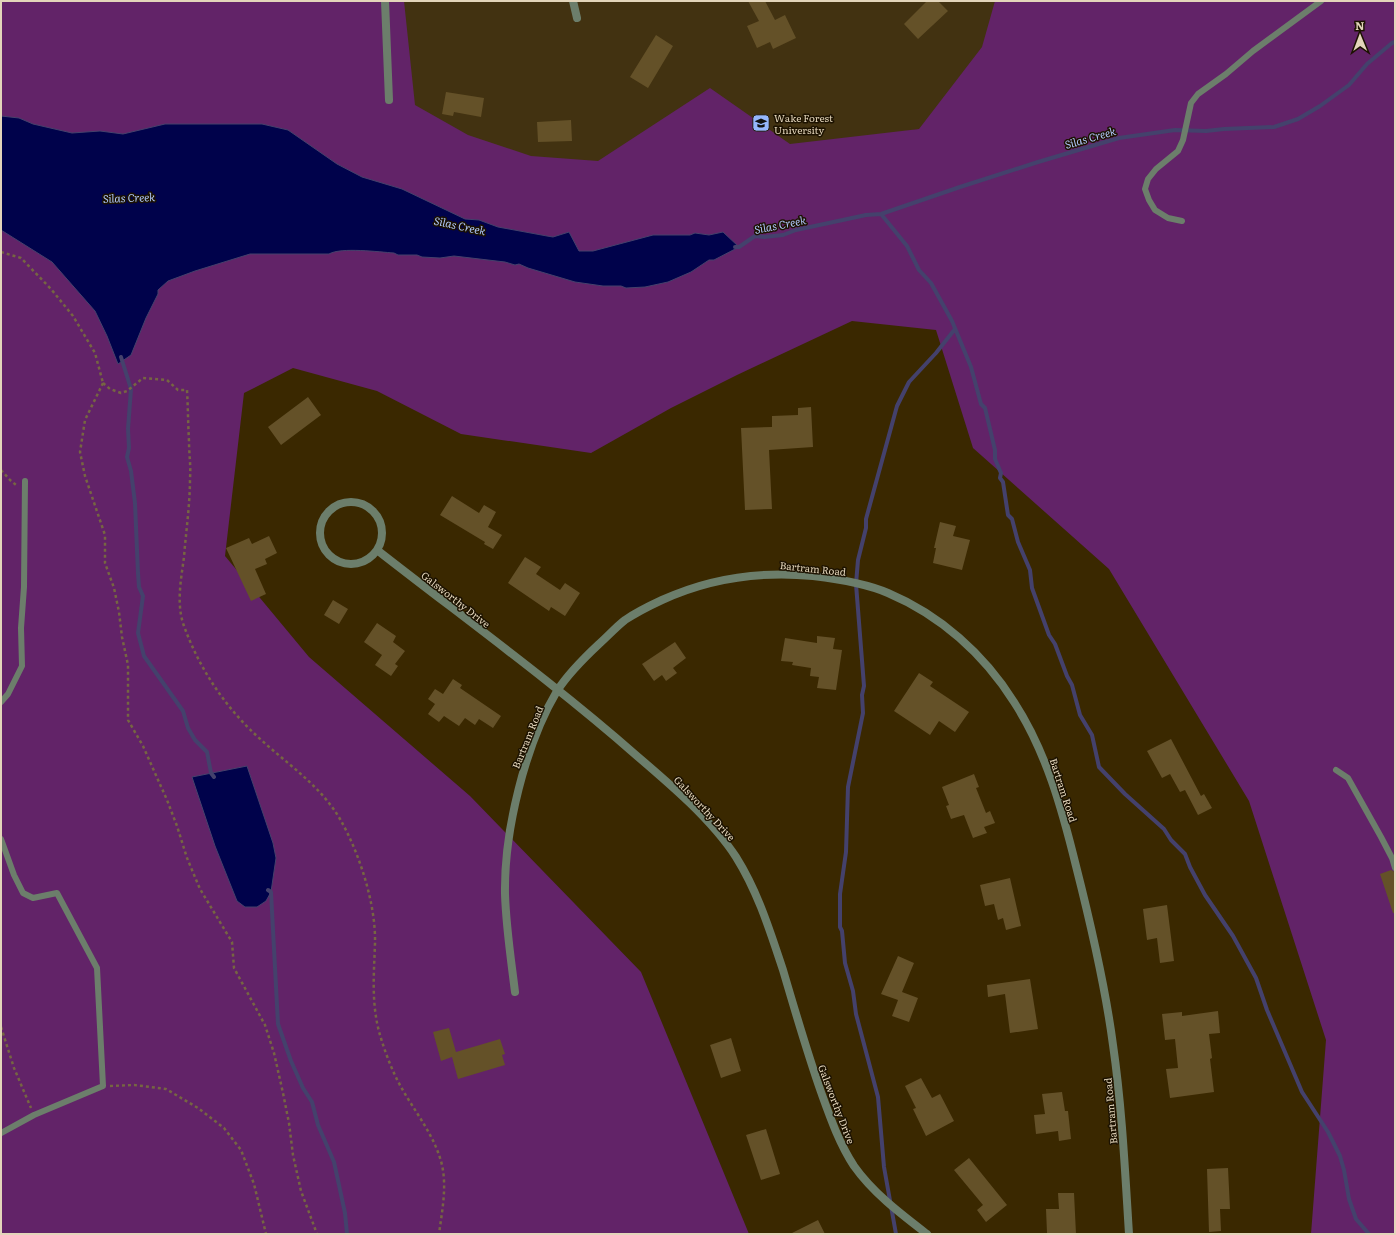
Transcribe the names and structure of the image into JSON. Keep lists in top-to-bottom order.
{
  "streets": {
    "street": ["Bartram Road", "Galsworthy Drive"]
  },
  "crossings": [
    ["Bartram Road", "Galsworthy Drive"]
  ],
  "water": ["Silas Creek"],
  "places": {
    "school or university": ["Wake Forest University"]
  },
  "north": "top"
}
